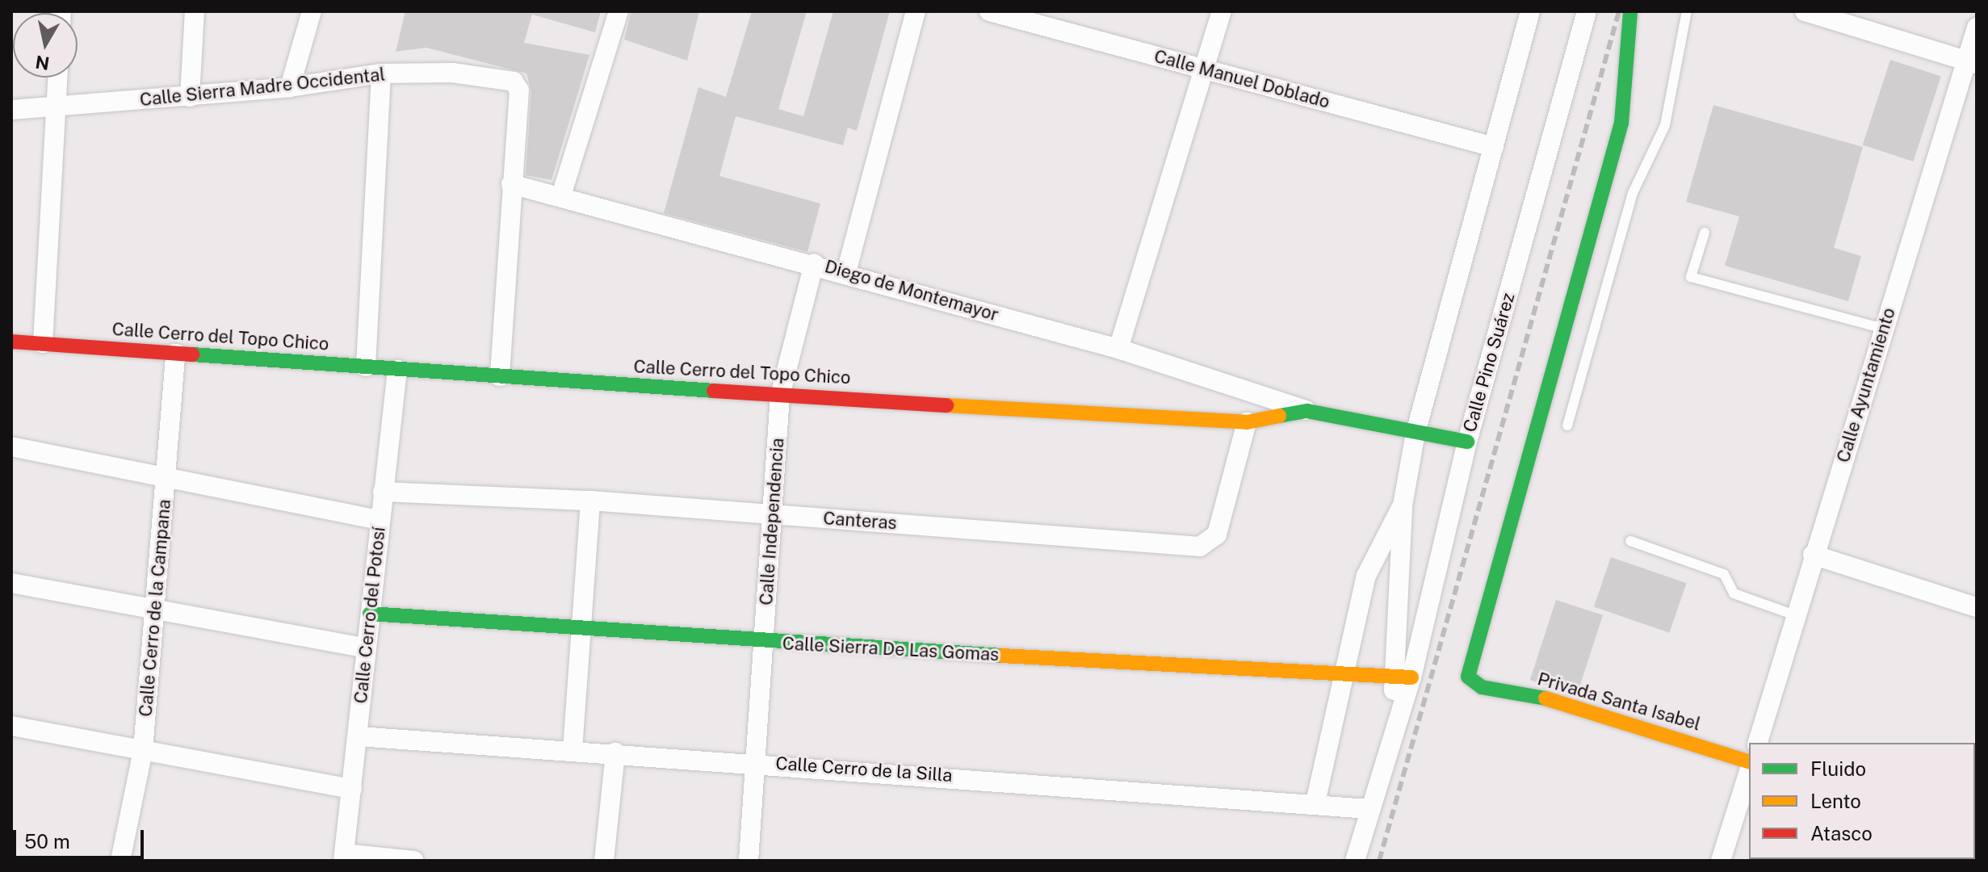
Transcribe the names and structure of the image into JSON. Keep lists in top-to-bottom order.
{
  "streets": {
    "street": [
      "Calle Manuel Doblado",
      "Calle Sierra Madre Occidental",
      "Diego de Montemayor",
      "Calle Cerro del Topo Chico",
      "Calle Pino Suárez",
      "Calle Ayuntamiento",
      "Canteras",
      "Calle Independencia",
      "Calle Cerro de la Campana",
      "Calle Cerro del Potosí",
      "Calle Sierra De Las Gomas",
      "Privada Santa Isabel",
      "Calle Cerro de la Silla"
    ]
  },
  "crossings": [
    ["Calle Manuel Doblado", "Calle Pino Suárez"],
    ["Calle Sierra Madre Occidental", "Diego de Montemayor"],
    ["Diego de Montemayor", "Calle Cerro del Topo Chico"],
    ["Diego de Montemayor", "Calle Independencia"],
    ["Calle Cerro del Topo Chico", "Calle Pino Suárez"],
    ["Calle Cerro del Topo Chico", "Canteras"],
    ["Calle Cerro del Topo Chico", "Calle Independencia"],
    ["Calle Cerro del Topo Chico", "Calle Cerro de la Campana"],
    ["Calle Cerro del Topo Chico", "Calle Cerro del Potosí"],
    ["Calle Pino Suárez", "Calle Sierra De Las Gomas"],
    ["Calle Pino Suárez", "Calle Cerro de la Silla"],
    ["Canteras", "Calle Independencia"],
    ["Canteras", "Calle Cerro del Potosí"],
    ["Calle Independencia", "Calle Sierra De Las Gomas"],
    ["Calle Independencia", "Calle Cerro de la Silla"],
    ["Calle Cerro del Potosí", "Calle Sierra De Las Gomas"],
    ["Calle Cerro del Potosí", "Calle Cerro de la Silla"]
  ],
  "legend": ["Fluido", "Lento", "Atasco"],
  "scale_bar": "50 m",
  "north": "bottom"
}
